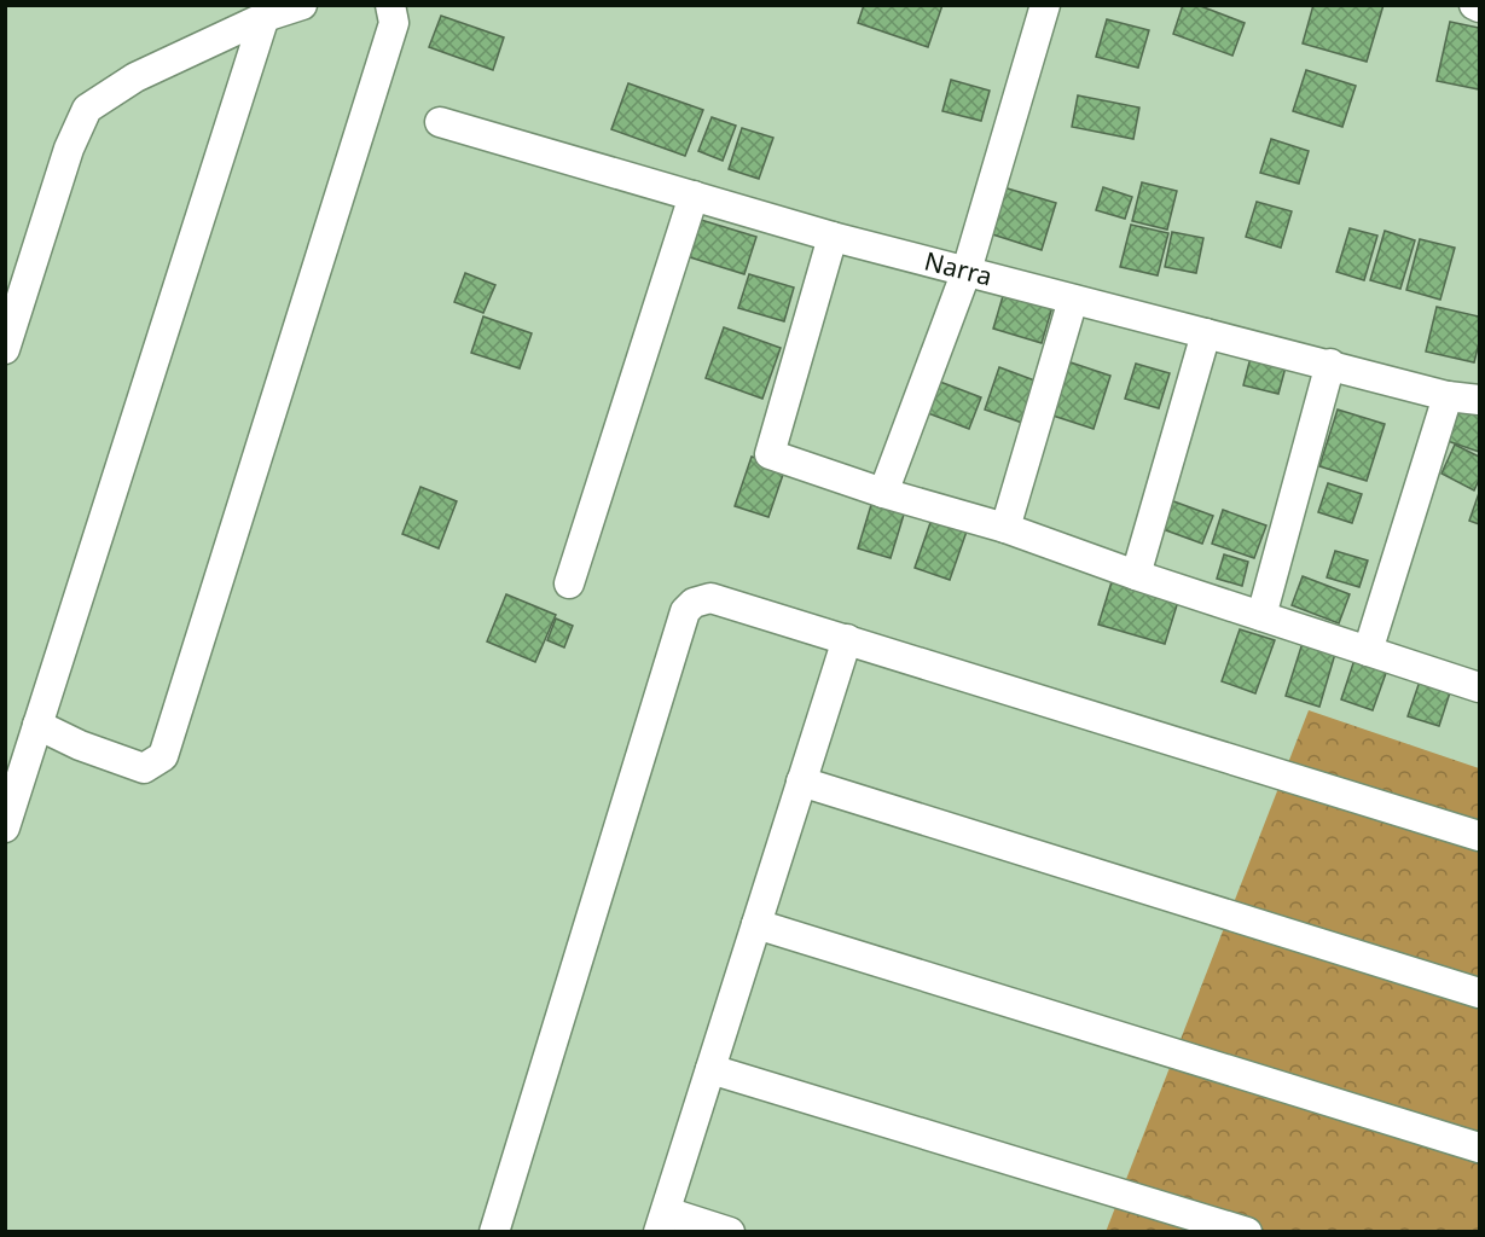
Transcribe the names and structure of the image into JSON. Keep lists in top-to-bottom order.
{
  "streets": {
    "street": ["Narra"]
  }
}
